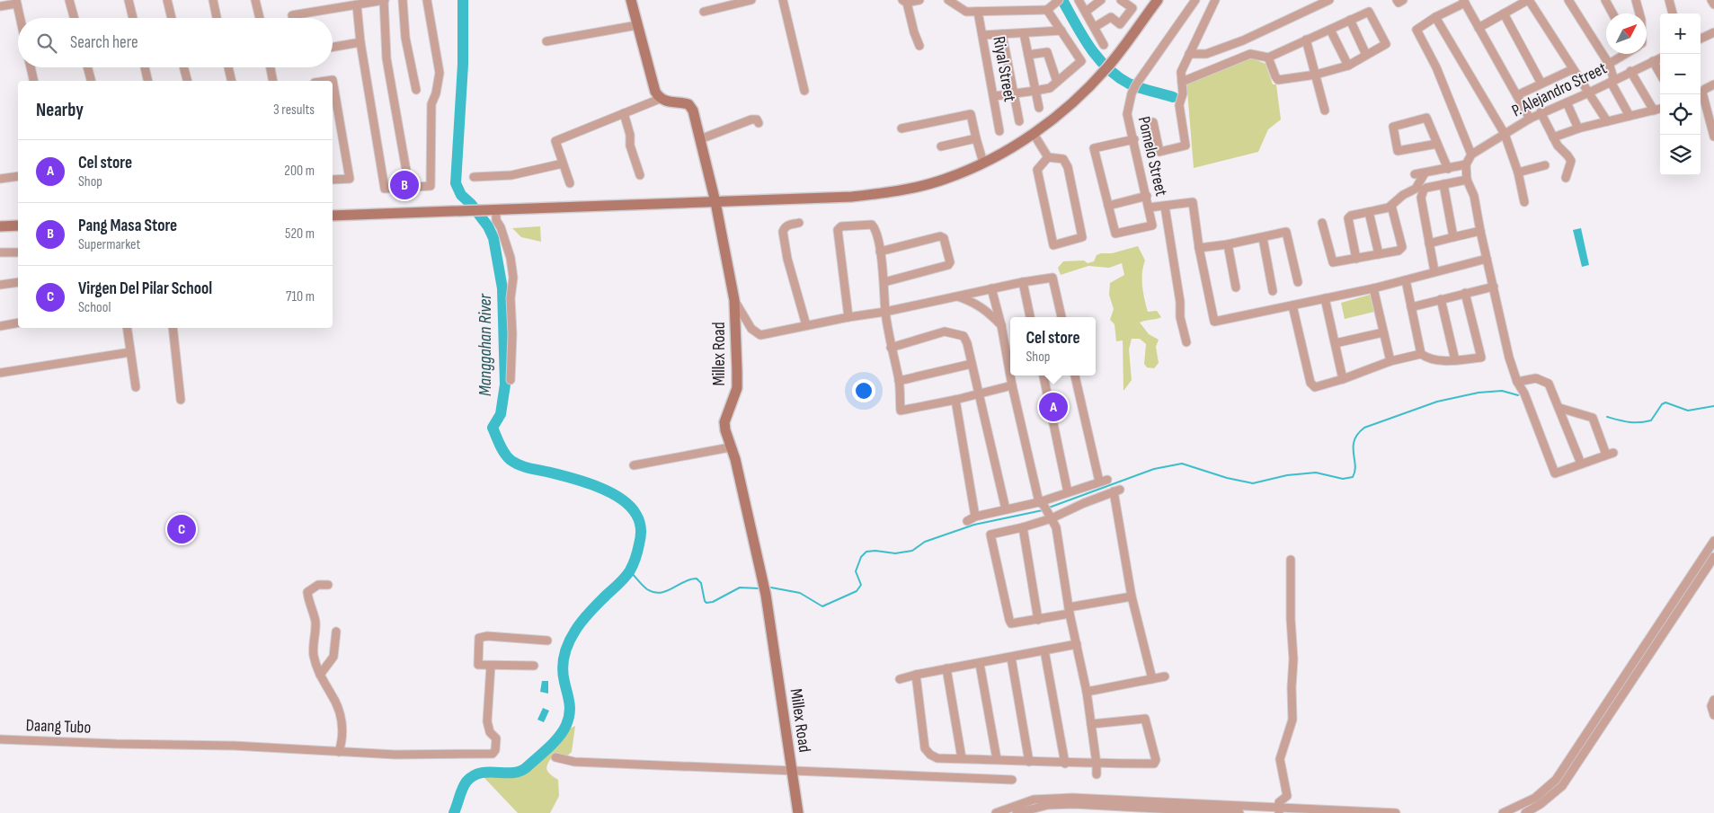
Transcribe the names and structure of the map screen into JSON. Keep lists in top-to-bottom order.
{
  "streets": {
    "street": [
      "Riyal Street",
      "P. Alejandro Street",
      "Pomelo Street",
      "Millex Road",
      "Daang Tubo"
    ]
  },
  "water": ["Manggahan River"],
  "north": "top right",
  "page": {
    "map_buttons": ["+", "−"],
    "search": "Search here",
    "heading": ["Nearby", "3 results"],
    "list": [
      {
        "mark": "A",
        "name": "Cel store",
        "note": "Shop",
        "value": "200 m"
      },
      {
        "mark": "B",
        "name": "Pang Masa Store",
        "note": "Supermarket",
        "value": "520 m"
      },
      {
        "mark": "C",
        "name": "Virgen Del Pilar School",
        "note": "School",
        "value": "710 m"
      }
    ],
    "pins": ["B", "A", "C"],
    "popup": ["Cel store", "Shop"]
  }
}
